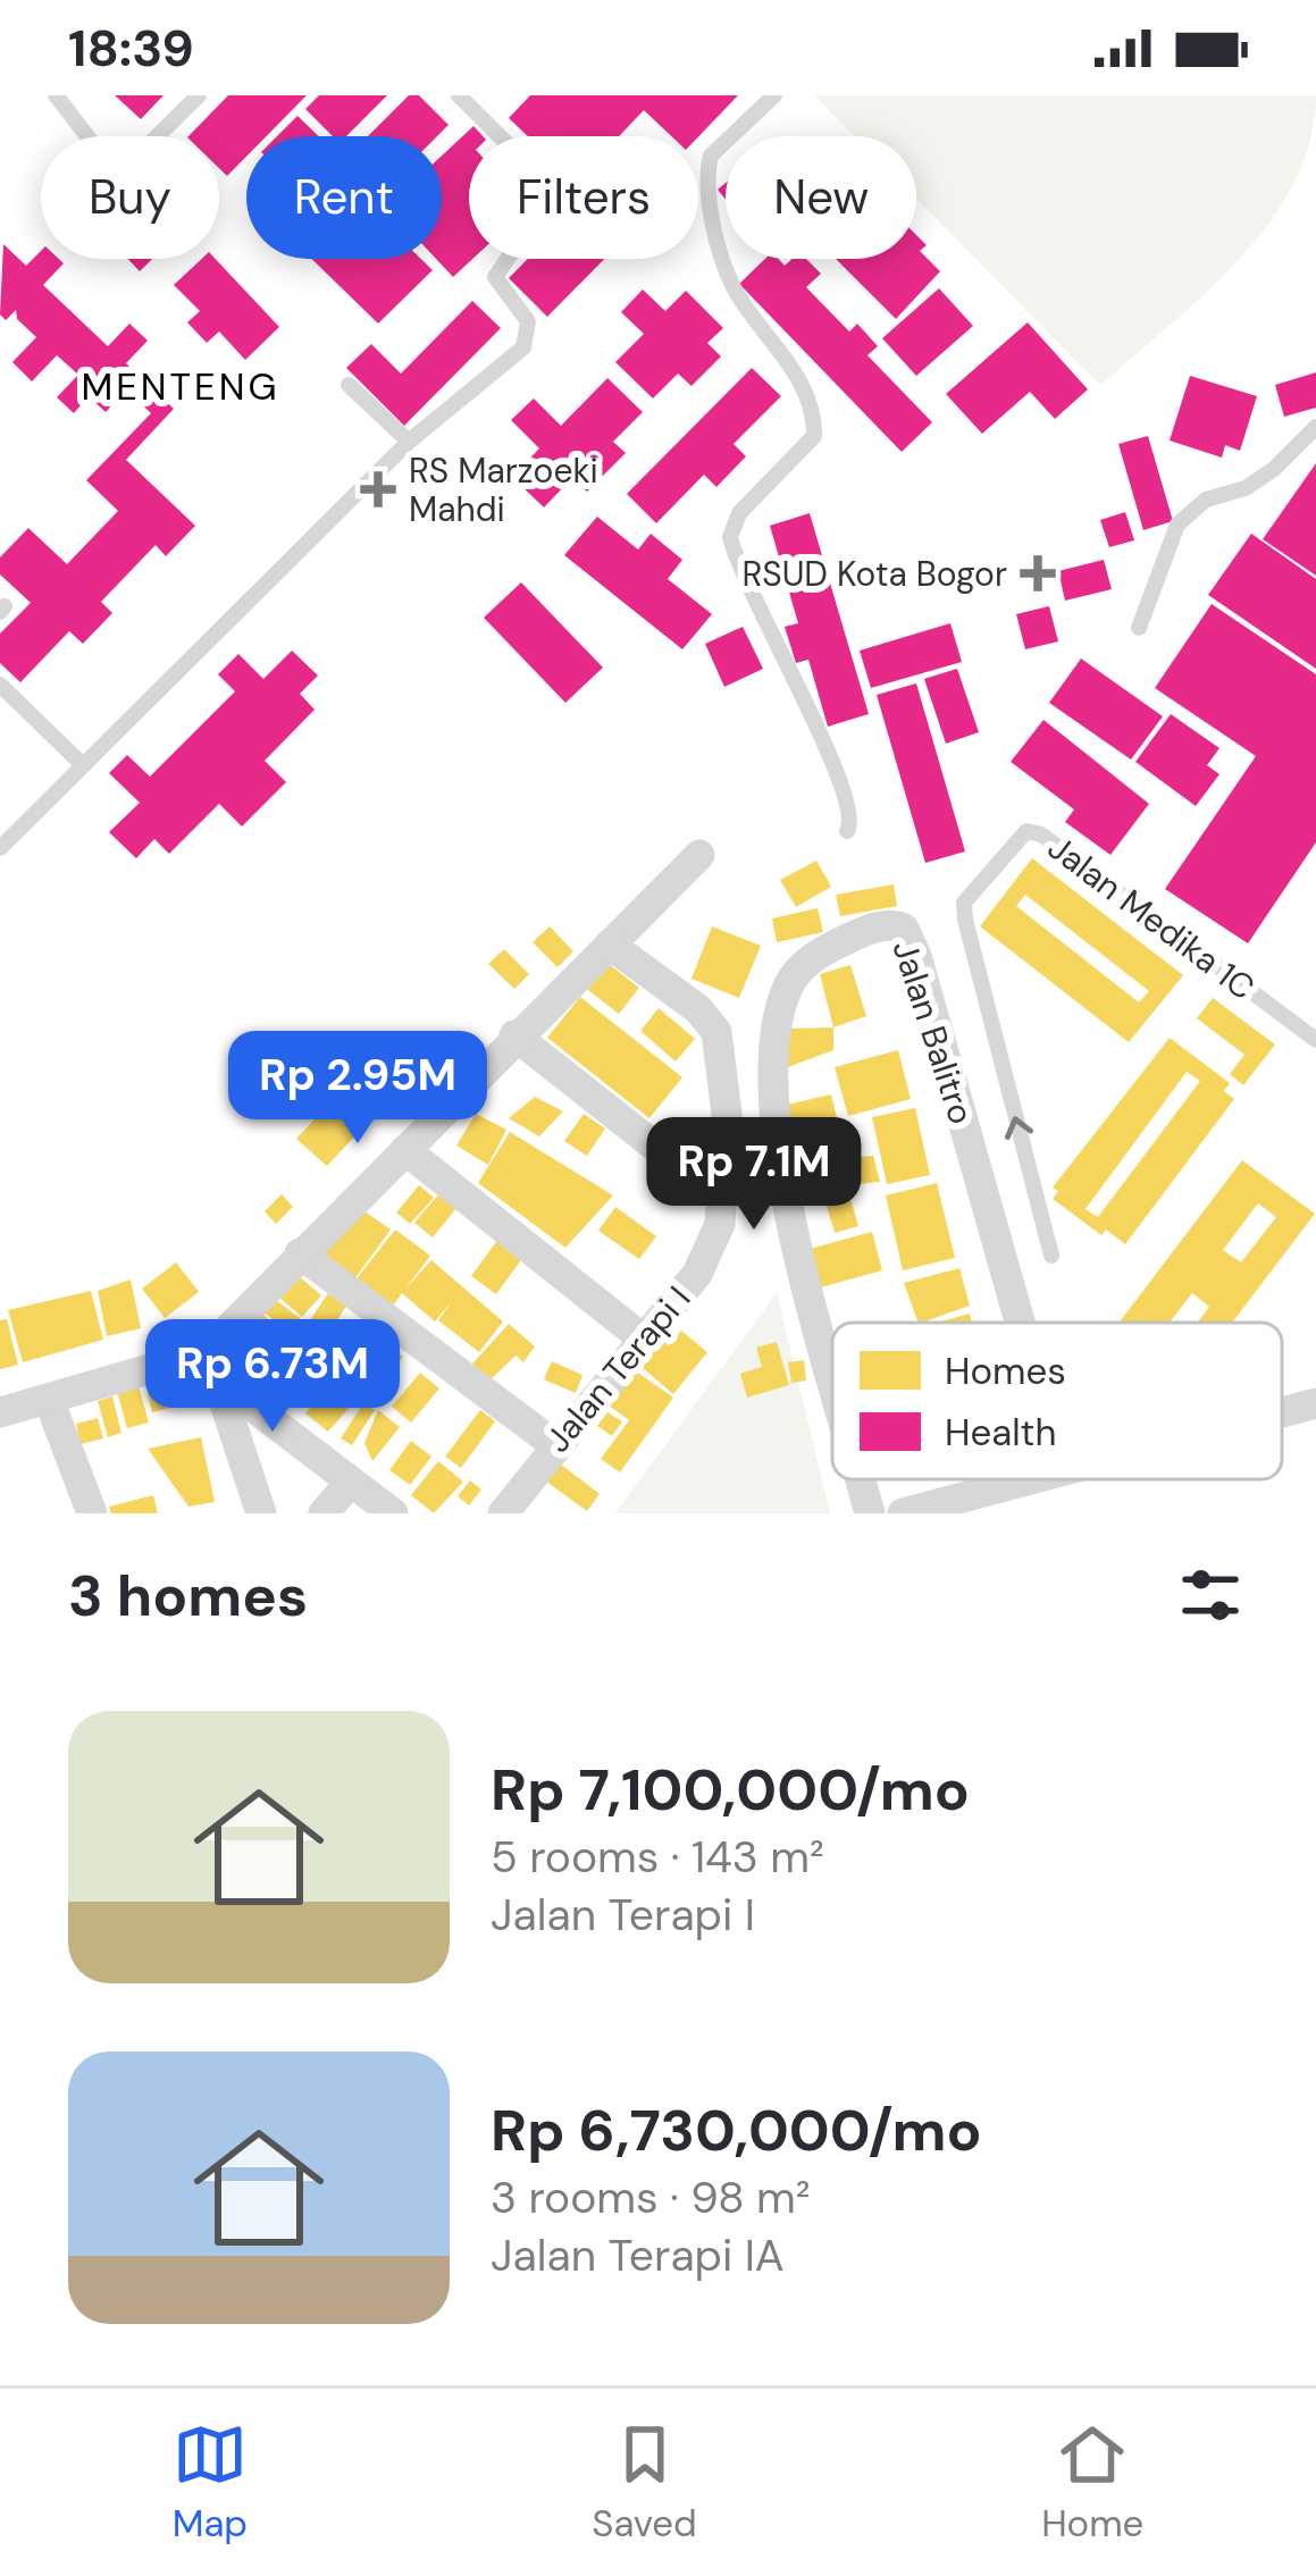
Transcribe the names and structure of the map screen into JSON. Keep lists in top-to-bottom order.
{
  "streets": {
    "street": ["Jalan Balitro", "Jalan Terapi I"],
    "lane": ["Jalan Medika 1C"]
  },
  "districts": ["MENTENG"],
  "places": {
    "health": ["RS Marzoeki Mahdi", "RSUD Kota Bogor"]
  },
  "legend": ["Homes", "Health"],
  "page": {
    "status": "18:39",
    "chip": [
      "Buy",
      "Rent",
      "Filters",
      "New"
    ],
    "price": ["Rp 2.95M", "Rp 7.1M", "Rp 6.73M"],
    "heading": "3 homes",
    "list": [
      {
        "name": "Rp 7,100,000/mo",
        "note": "5 rooms · 143 m² · Jalan Terapi I"
      },
      {
        "name": "Rp 6,730,000/mo",
        "note": "3 rooms · 98 m² · Jalan Terapi IA"
      }
    ],
    "tabs": ["Map", "Saved", "Home"]
  }
}
